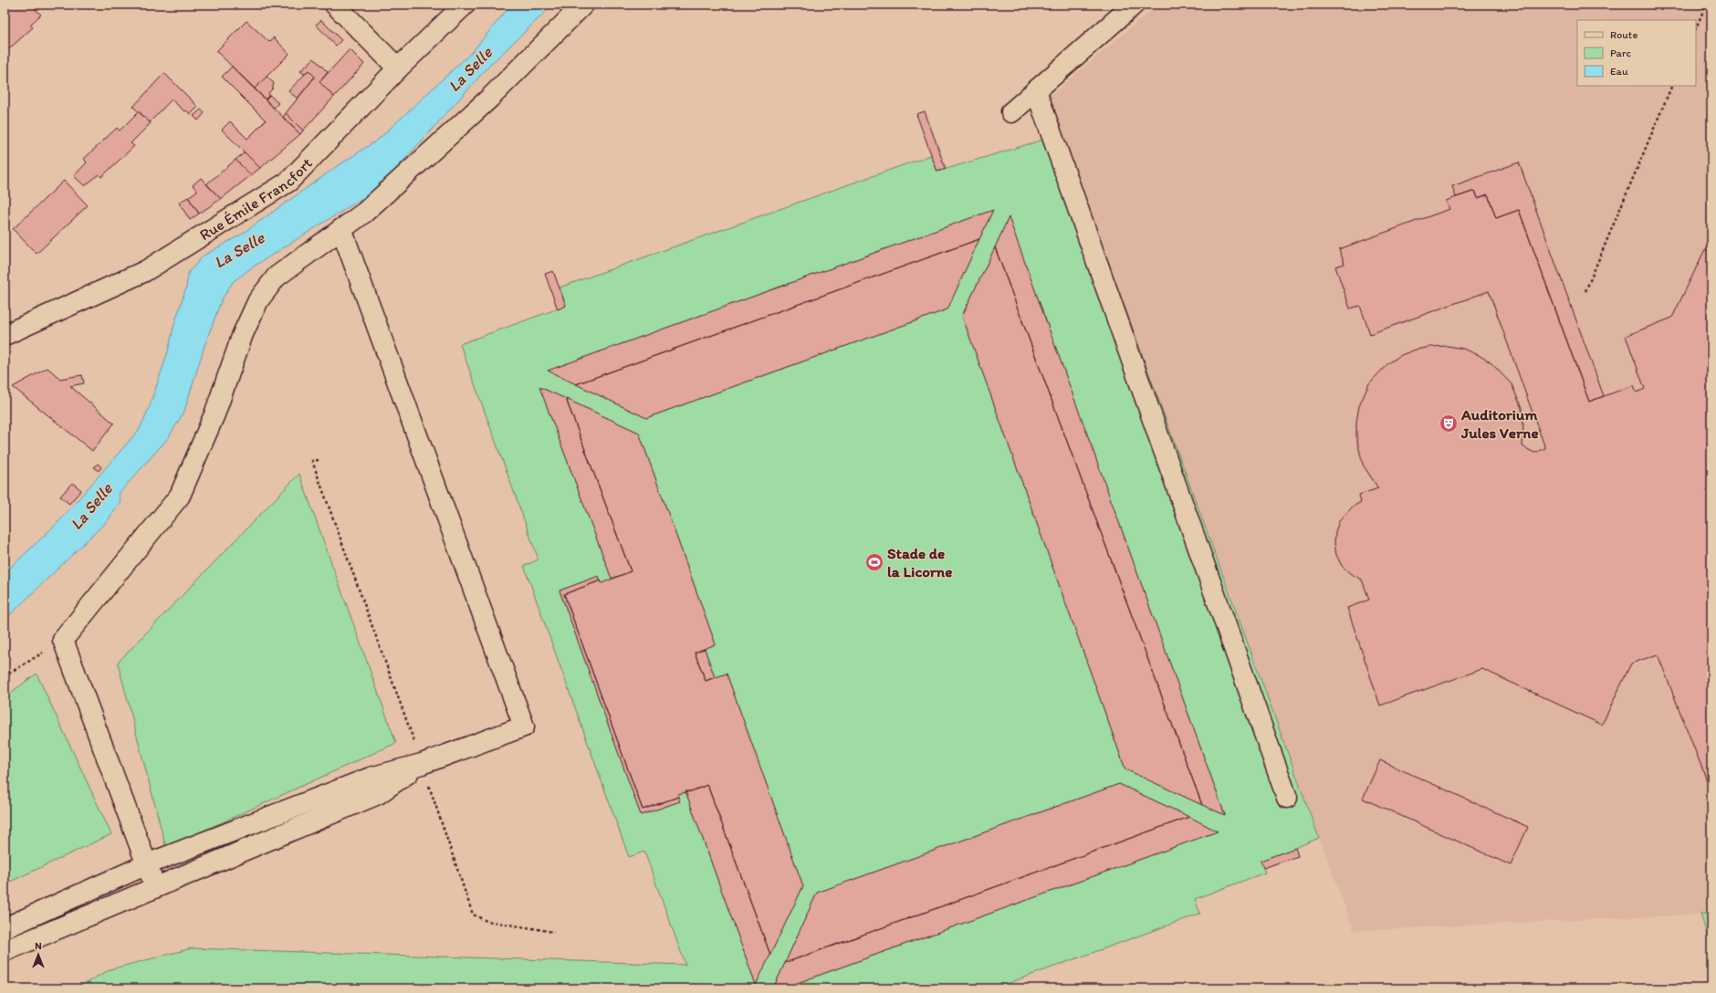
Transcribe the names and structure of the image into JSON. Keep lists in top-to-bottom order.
{
  "streets": {
    "street": ["Rue Émile Francfort"]
  },
  "water": ["La Selle"],
  "places": {
    "theatre": ["Auditorium Jules Verne"],
    "sports": ["Stade de la Licorne"]
  },
  "legend": ["Route", "Parc", "Eau"],
  "north": "top"
}
